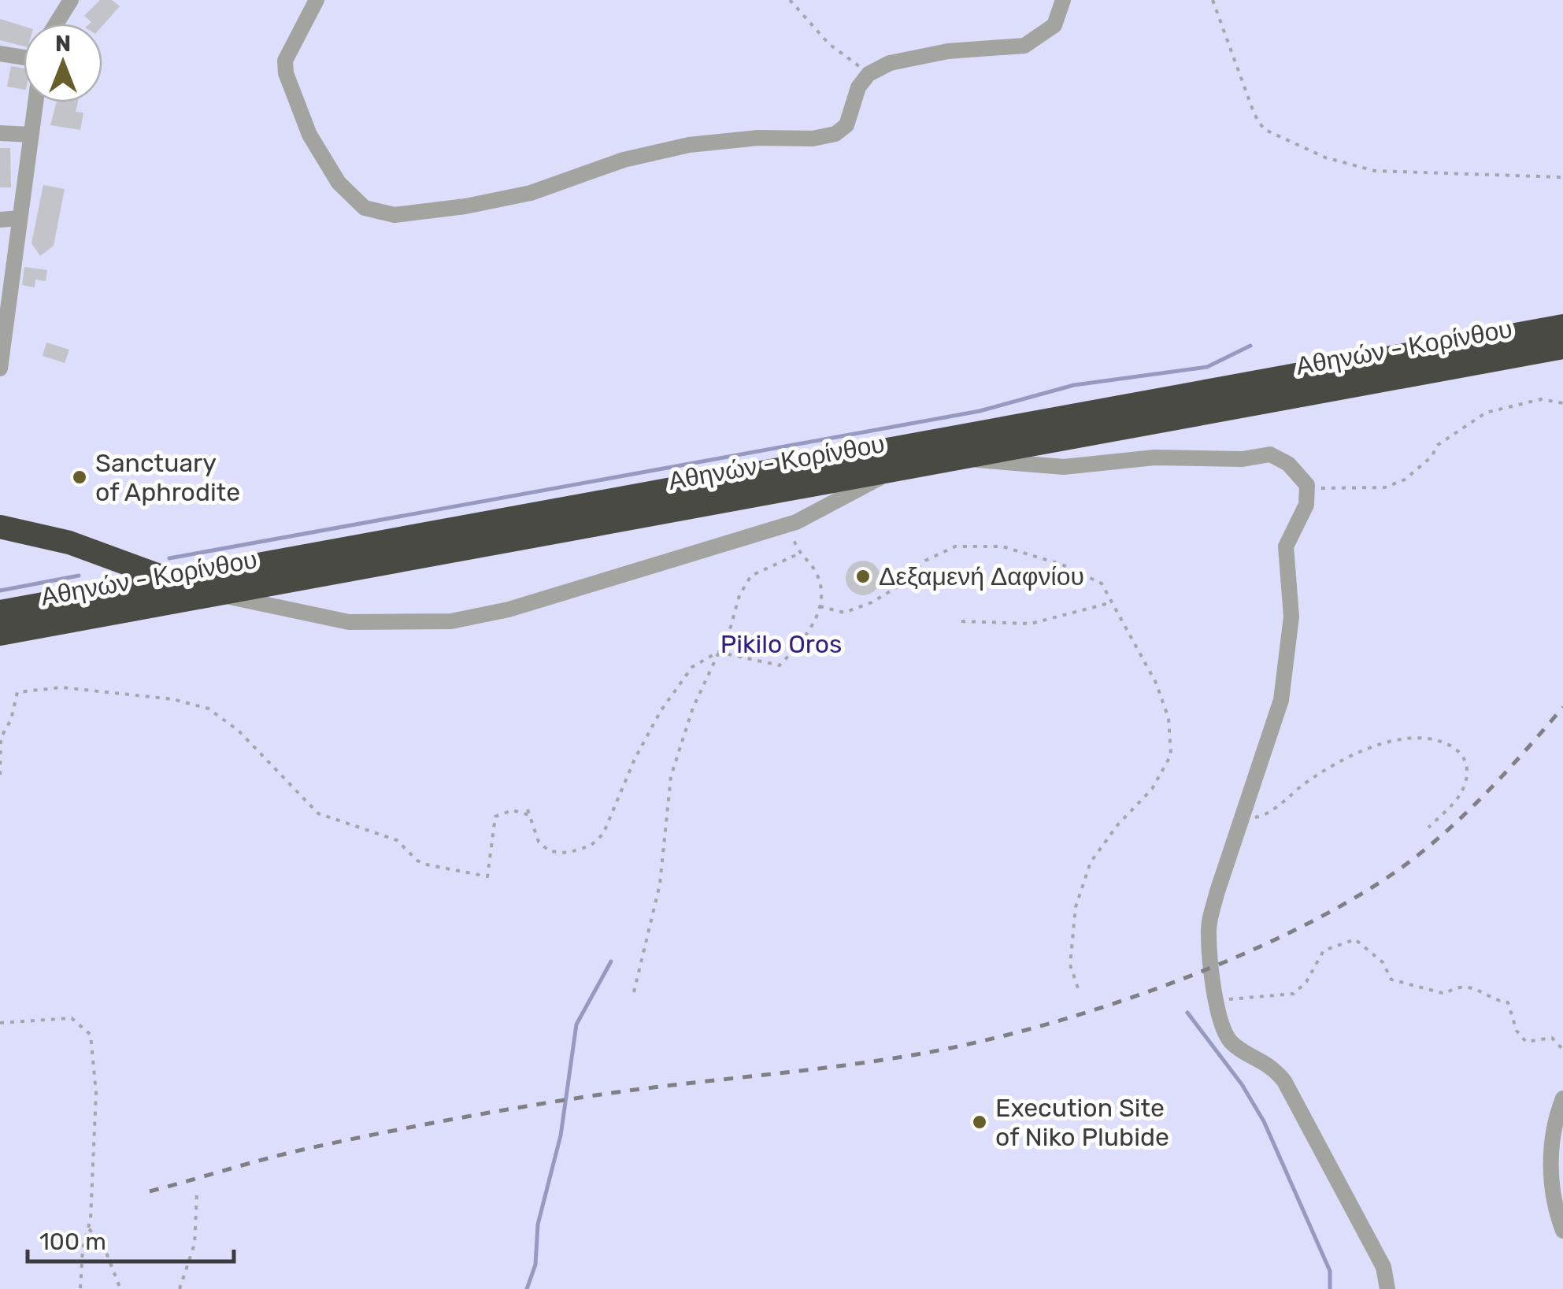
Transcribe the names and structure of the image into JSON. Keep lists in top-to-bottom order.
{
  "streets": {
    "highway": ["Αθηνών - Κορίνθου"]
  },
  "parks": ["Pikilo Oros"],
  "places": ["Sanctuary of Aphrodite", "Δεξαμενή Δαφνίου", "Execution Site of Niko Plubide"],
  "scale_bar": "100 m",
  "north": "top"
}
